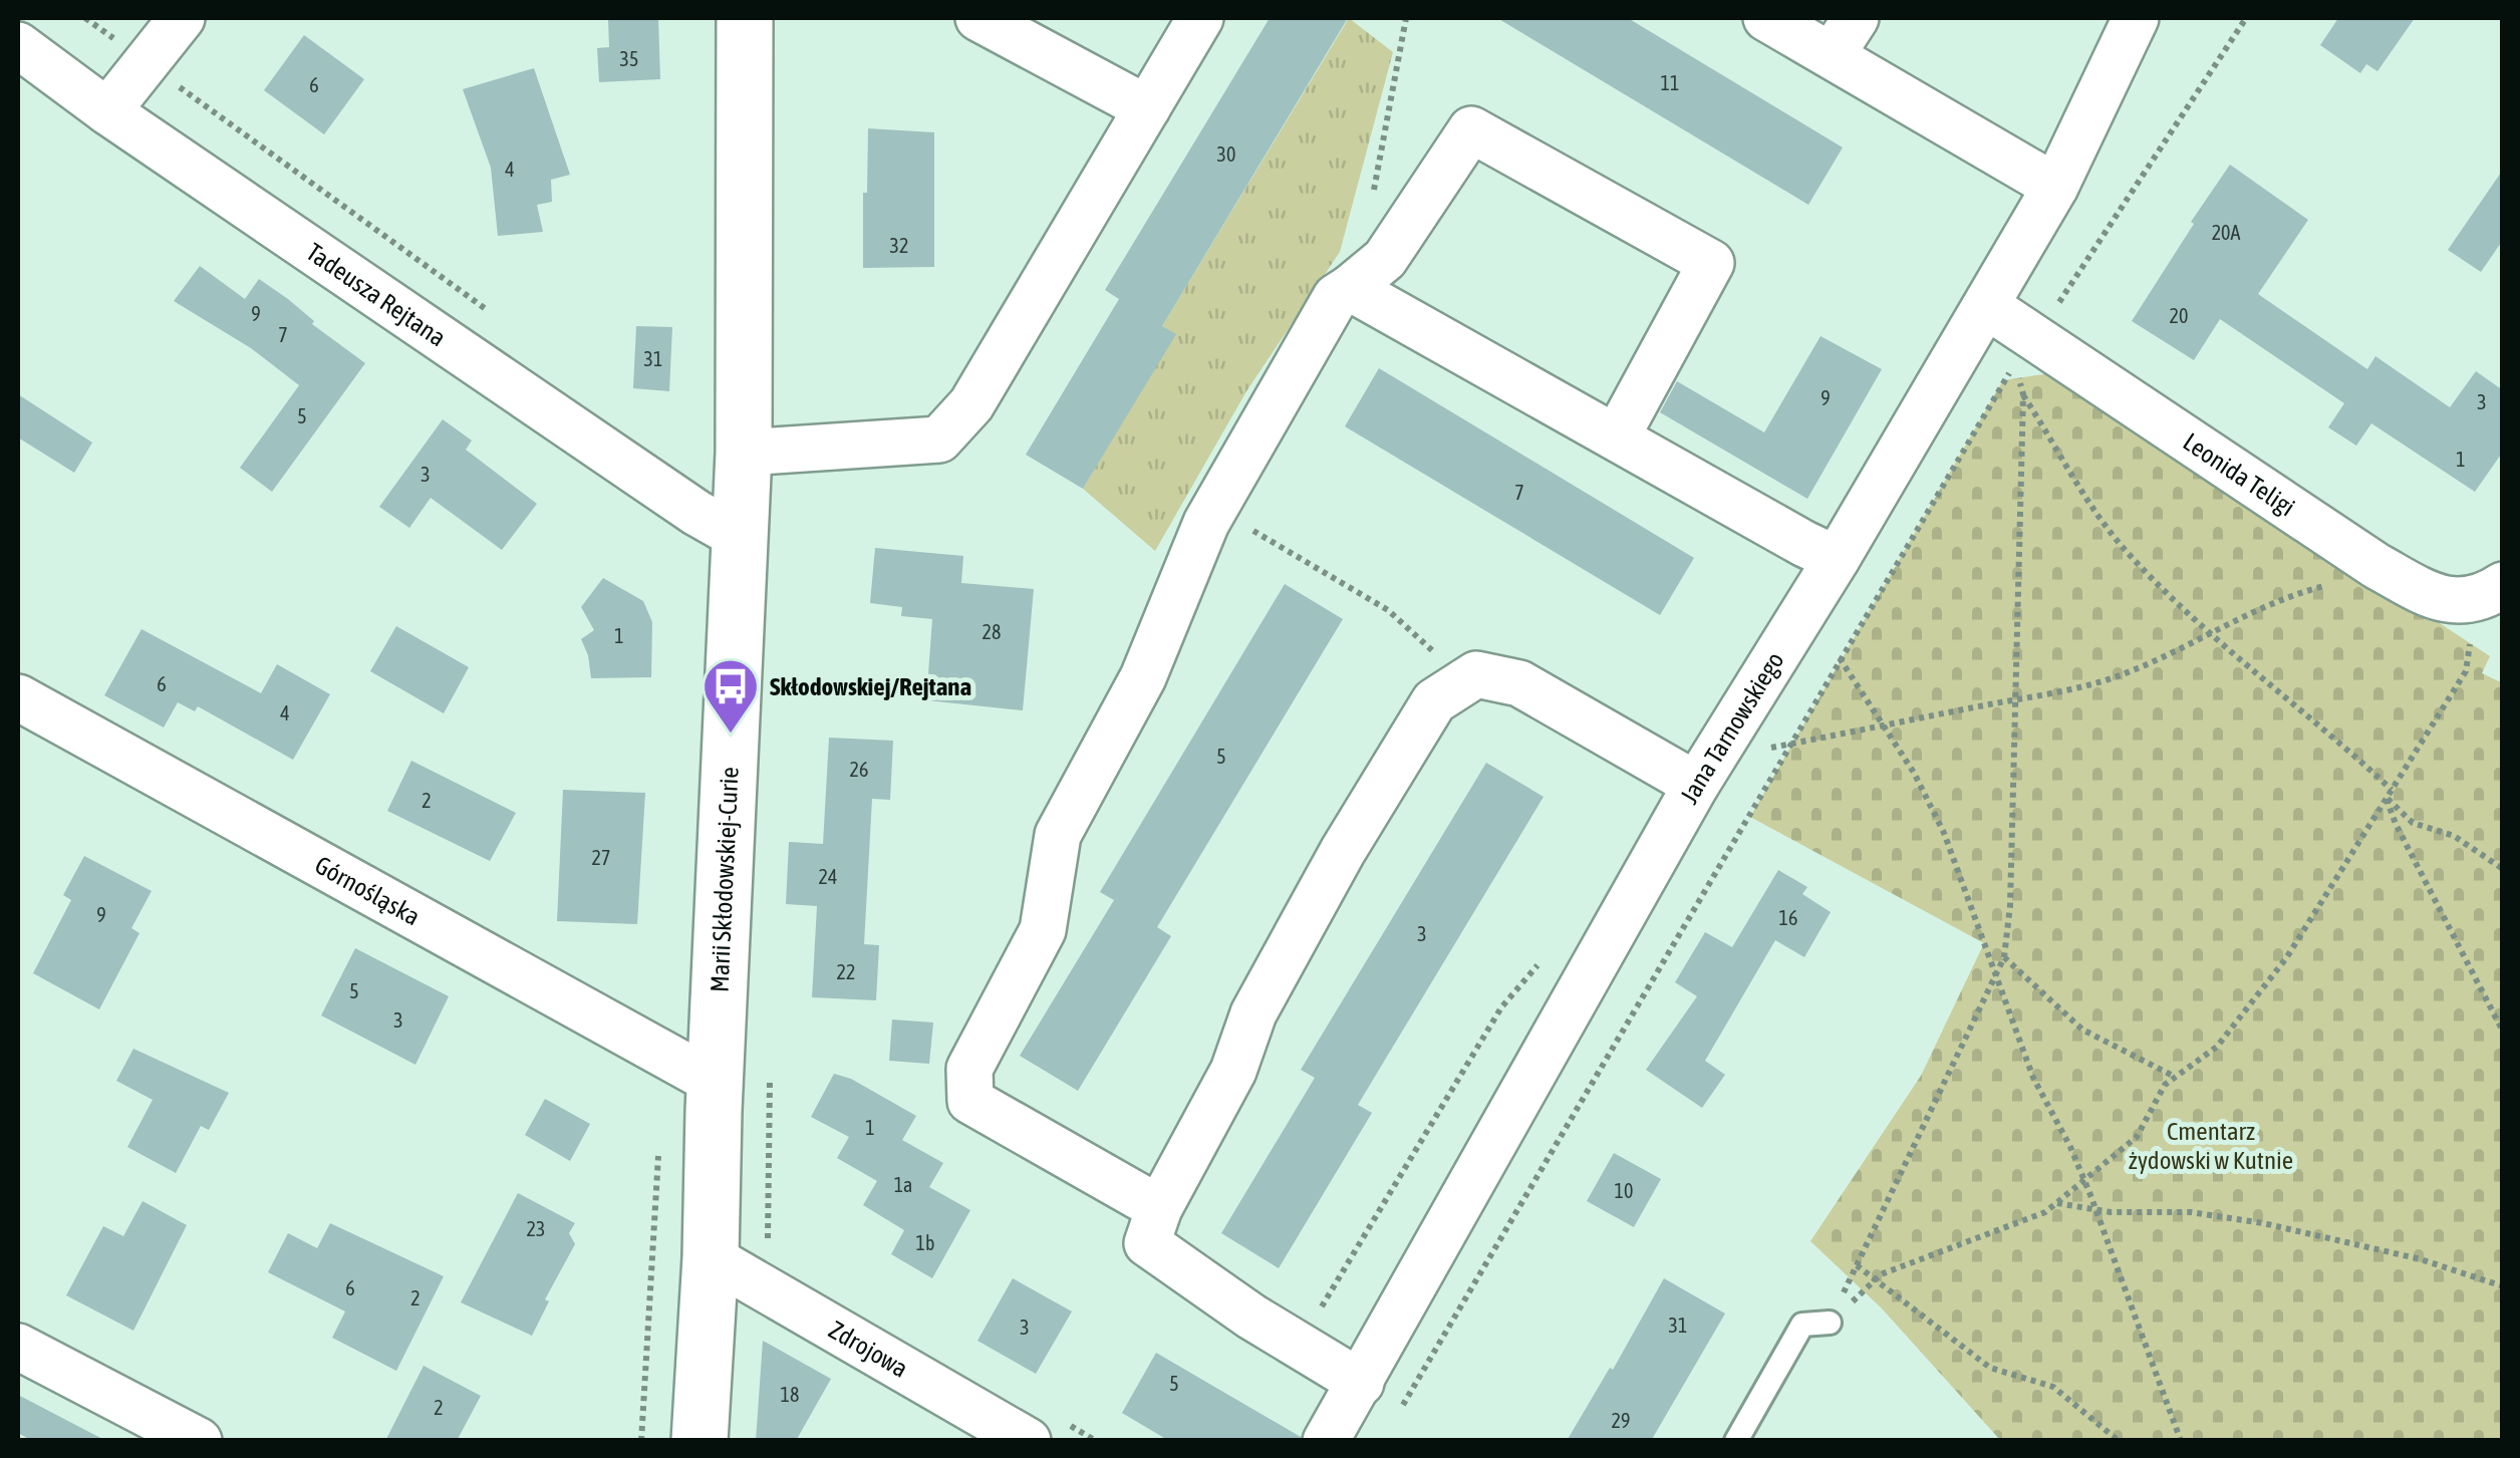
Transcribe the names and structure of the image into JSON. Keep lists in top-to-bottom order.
{
  "streets": {
    "street": [
      "Tadeusza Rejtana",
      "Leonida Teligi",
      "Jana Tarnowskiego",
      "Marii Skłodowskiej-Curie",
      "Górnośląska",
      "Zdrojowa"
    ]
  },
  "crossings": [
    ["Tadeusza Rejtana", "Marii Skłodowskiej-Curie"],
    ["Leonida Teligi", "Jana Tarnowskiego"],
    ["Marii Skłodowskiej-Curie", "Górnośląska"],
    ["Marii Skłodowskiej-Curie", "Zdrojowa"]
  ],
  "parks": ["Cmentarz żydowski w Kutnie"],
  "places": {
    "bus stop": ["Skłodowskiej/Rejtana"]
  },
  "house_numbers": [
    "35",
    "11",
    "6",
    "30",
    "4",
    "20A",
    "32",
    "9",
    "20",
    "7",
    "31",
    "9",
    "3",
    "5",
    "1",
    "3",
    "7",
    "28",
    "1",
    "6",
    "4",
    "5",
    "26",
    "2",
    "27",
    "24",
    "9",
    "16",
    "3",
    "22",
    "5",
    "3",
    "1",
    "1a",
    "10",
    "23",
    "1b",
    "6",
    "2",
    "31",
    "3",
    "5",
    "18",
    "2",
    "29"
  ]
}
